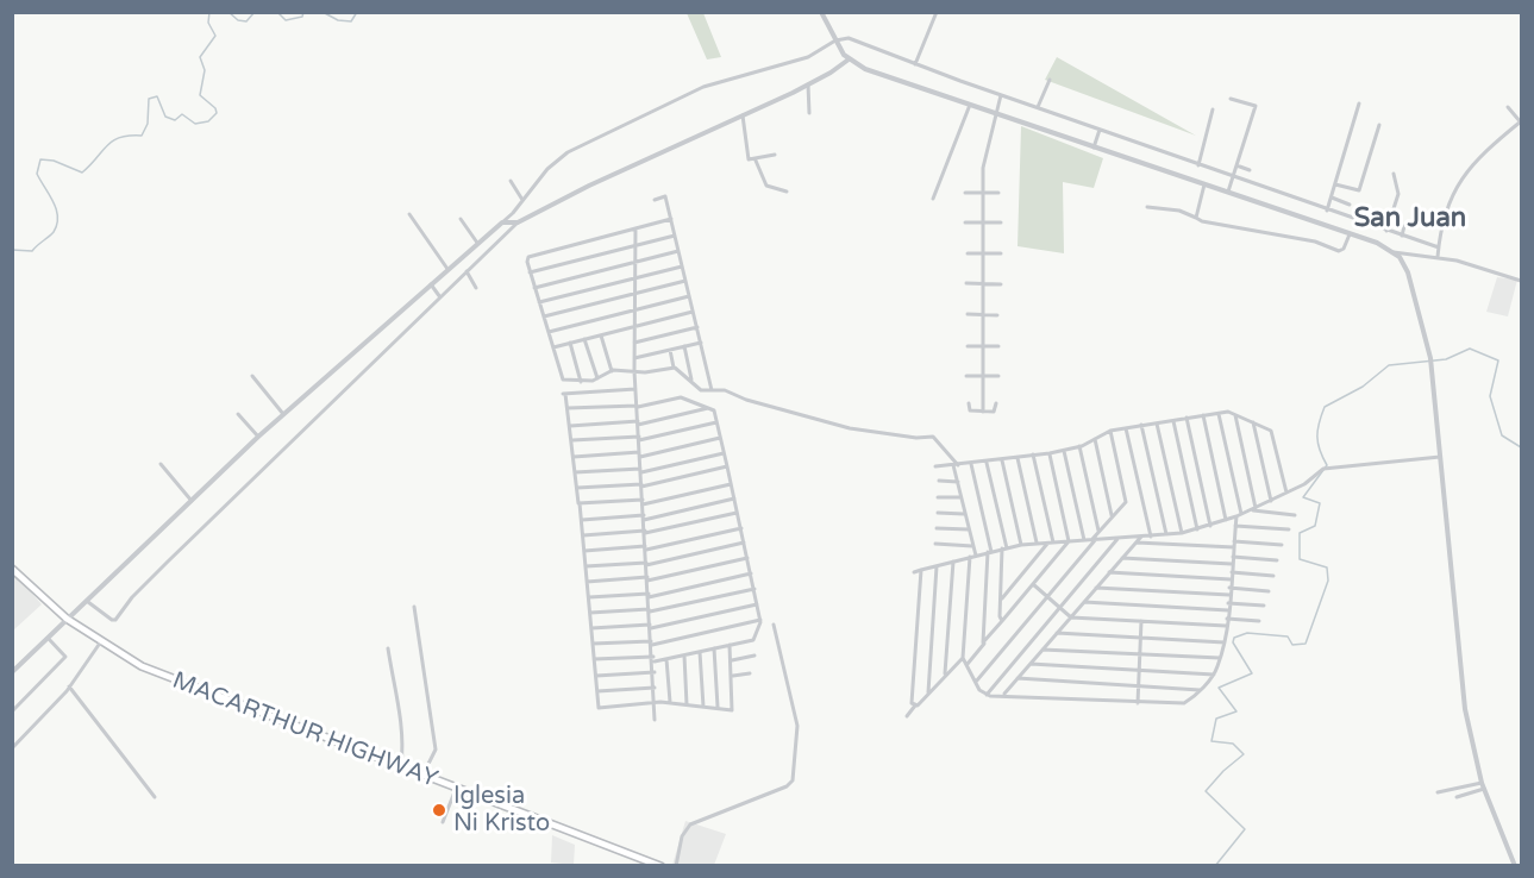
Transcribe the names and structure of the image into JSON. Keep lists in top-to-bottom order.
{
  "streets": {
    "highway": ["MACARTHUR HIGHWAY"]
  },
  "districts": ["San Juan"],
  "places": ["Iglesia Ni Kristo"]
}
